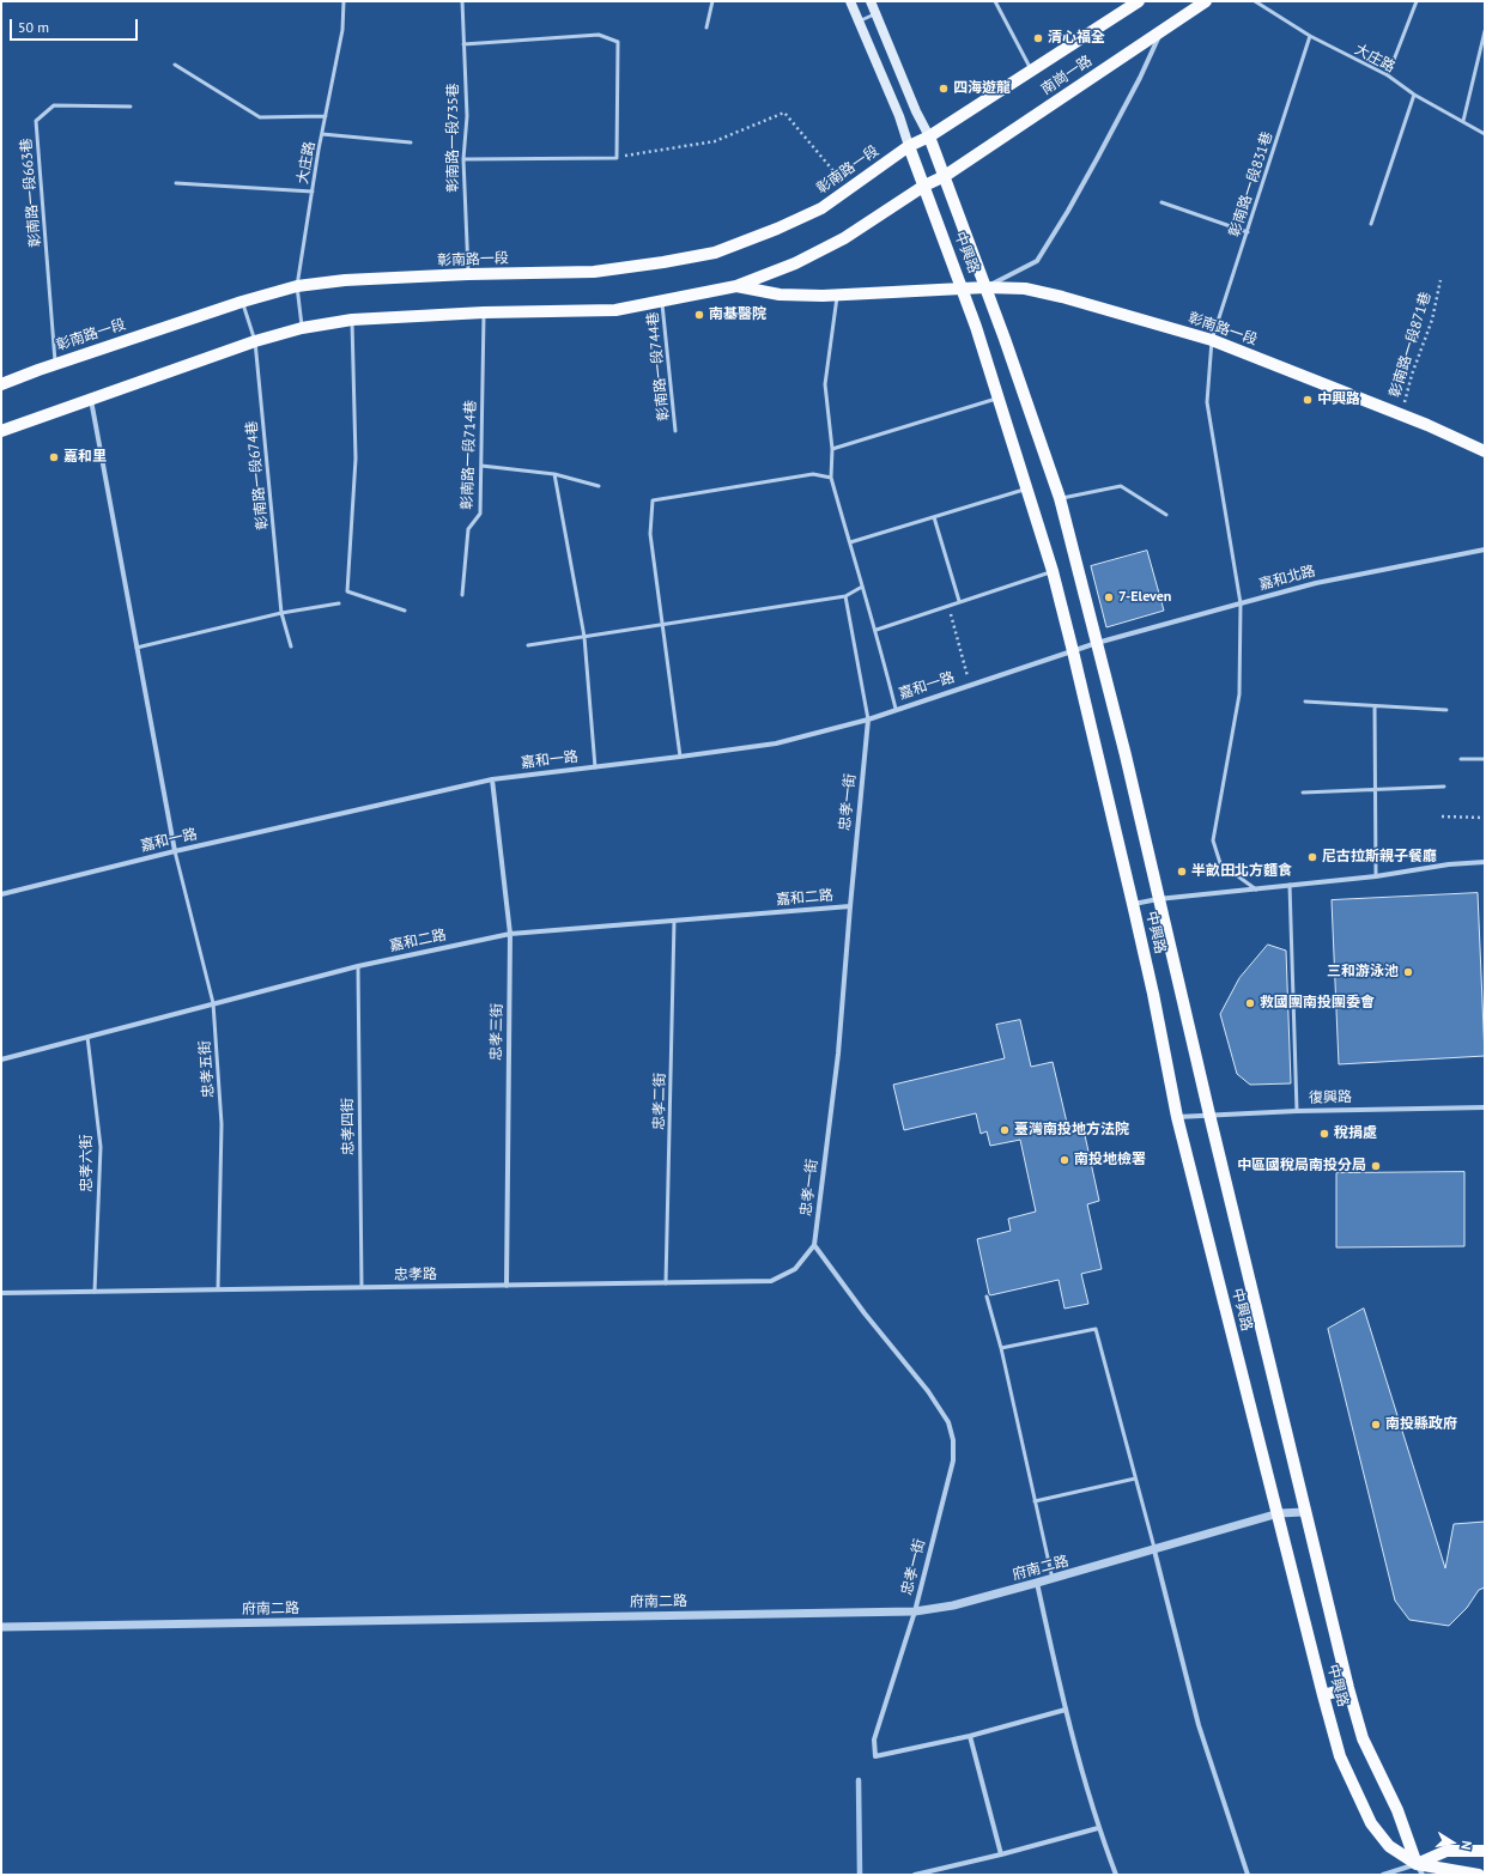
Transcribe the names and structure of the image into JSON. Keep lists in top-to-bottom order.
{
  "streets": {
    "main road": ["南崗一路", "彰南路一段", "中興路"],
    "street": [
      "嘉和北路",
      "嘉和一路",
      "忠孝一街",
      "嘉和二路",
      "忠孝三街",
      "復興路",
      "忠孝路",
      "府南二路"
    ],
    "lane": [
      "大庄路",
      "彰南路一段735巷",
      "彰南路一段831巷",
      "彰南路一段663巷",
      "彰南路一段744巷",
      "彰南路一段714巷",
      "彰南路一段674巷",
      "忠孝五街",
      "忠孝二街",
      "忠孝四街",
      "忠孝六街"
    ],
    "path": ["彰南路一段871巷"]
  },
  "crossings": [
    ["大庄路", "彰南路一段"],
    ["大庄路", "彰南路一段831巷"],
    ["南崗一路", "彰南路一段"],
    ["南崗一路", "中興路"],
    ["彰南路一段735巷", "彰南路一段"],
    ["彰南路一段", "彰南路一段831巷"],
    ["彰南路一段", "彰南路一段663巷"],
    ["彰南路一段", "中興路"],
    ["彰南路一段", "彰南路一段871巷"],
    ["彰南路一段", "彰南路一段744巷"],
    ["彰南路一段", "彰南路一段714巷"],
    ["彰南路一段", "彰南路一段674巷"],
    ["彰南路一段831巷", "嘉和北路"],
    ["中興路", "嘉和北路"],
    ["中興路", "嘉和一路"],
    ["中興路", "復興路"],
    ["中興路", "府南二路"],
    ["嘉和北路", "嘉和一路"],
    ["嘉和一路", "忠孝一街"],
    ["嘉和一路", "忠孝三街"],
    ["嘉和一路", "忠孝五街"],
    ["忠孝一街", "嘉和二路"],
    ["忠孝一街", "忠孝路"],
    ["忠孝一街", "府南二路"],
    ["嘉和二路", "忠孝三街"],
    ["嘉和二路", "忠孝五街"],
    ["嘉和二路", "忠孝二街"],
    ["嘉和二路", "忠孝四街"],
    ["嘉和二路", "忠孝六街"],
    ["忠孝三街", "忠孝路"],
    ["忠孝五街", "忠孝路"],
    ["忠孝二街", "忠孝路"],
    ["忠孝四街", "忠孝路"],
    ["忠孝六街", "忠孝路"]
  ],
  "places": [
    "清心福全",
    "四海遊龍",
    "南基醫院",
    "中興路",
    "嘉和里",
    "7-Eleven",
    "尼古拉斯親子餐廳",
    "半畝田北方麵食",
    "三和游泳池",
    "救國團南投團委會",
    "臺灣南投地方法院",
    "稅捐處",
    "南投地檢署",
    "中區國稅局南投分局",
    "南投縣政府"
  ],
  "scale_bar": "50 m",
  "north": "right"
}
